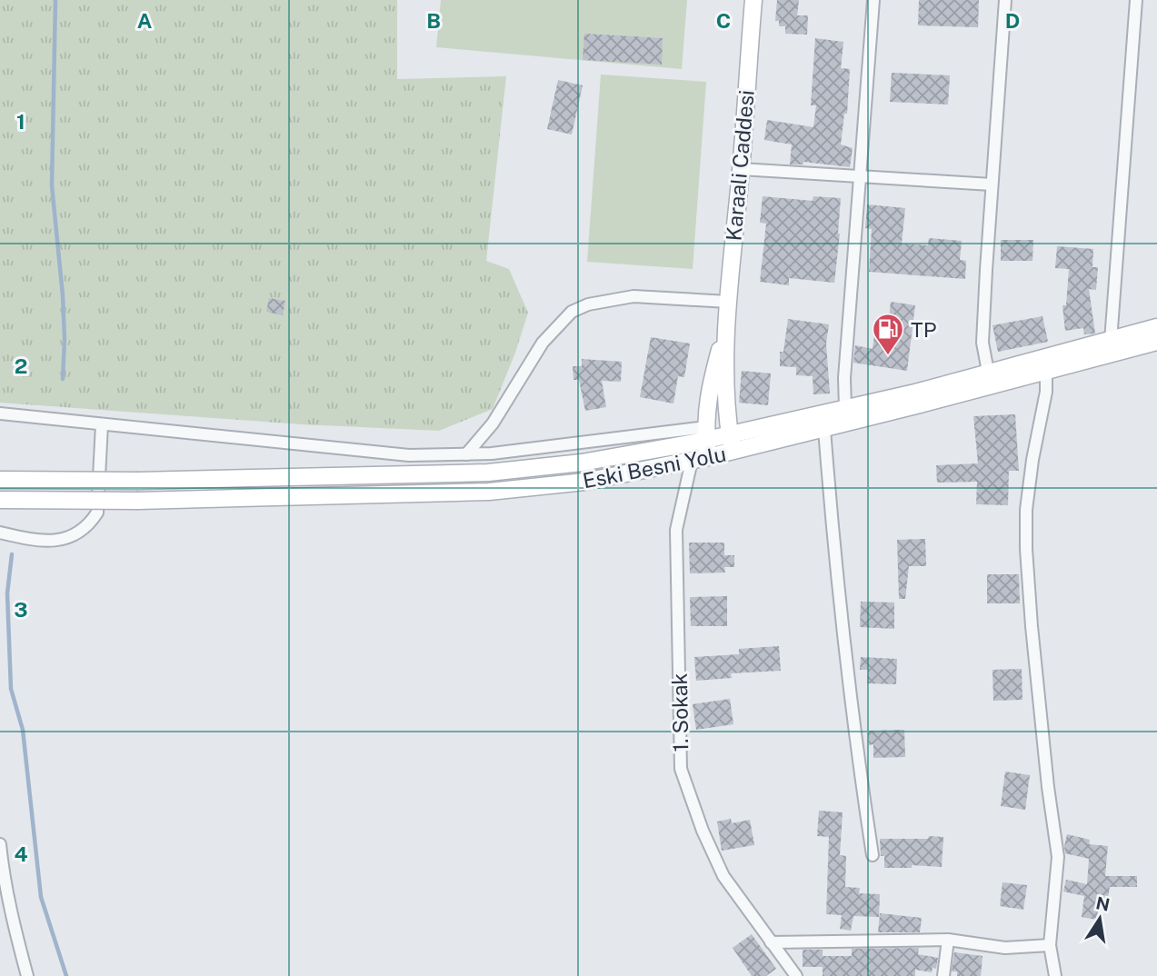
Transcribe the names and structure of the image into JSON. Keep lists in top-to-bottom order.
{
  "streets": {
    "main road": ["Karaali Caddesi", "Eski Besni Yolu"],
    "street": ["1. Sokak"]
  },
  "crossings": [
    ["Eski Besni Yolu", "1. Sokak"]
  ],
  "places": {
    "fuel station": ["TP"]
  },
  "north": "top",
  "grid": {
    "columns": [
      "A",
      "B",
      "C",
      "D"
    ],
    "rows": [
      "1",
      "2",
      "3",
      "4"
    ]
  }
}
